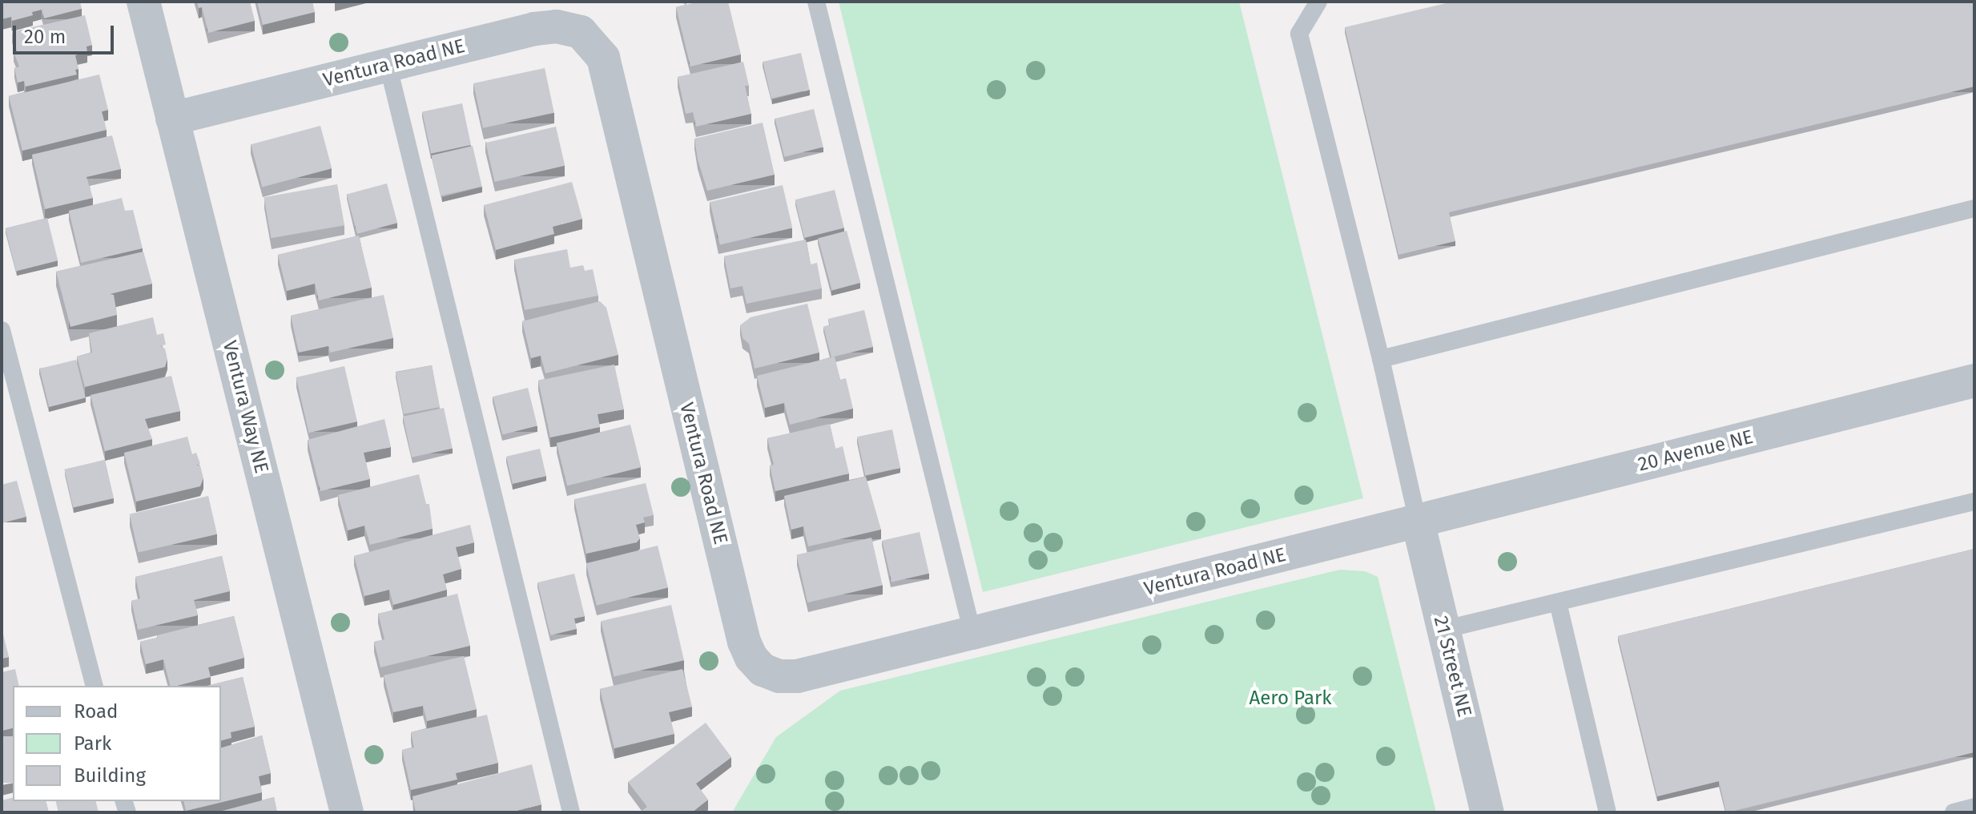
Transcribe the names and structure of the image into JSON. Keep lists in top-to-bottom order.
{
  "streets": {
    "street": [
      "Ventura Road NE",
      "Ventura Way NE",
      "20 Avenue NE",
      "21 Street NE"
    ]
  },
  "crossings": [
    ["Ventura Road NE", "Ventura Way NE"],
    ["Ventura Road NE", "20 Avenue NE"],
    ["Ventura Road NE", "21 Street NE"],
    ["20 Avenue NE", "21 Street NE"]
  ],
  "parks": ["Aero Park"],
  "legend": ["Road", "Park", "Building"],
  "scale_bar": "20 m"
}
